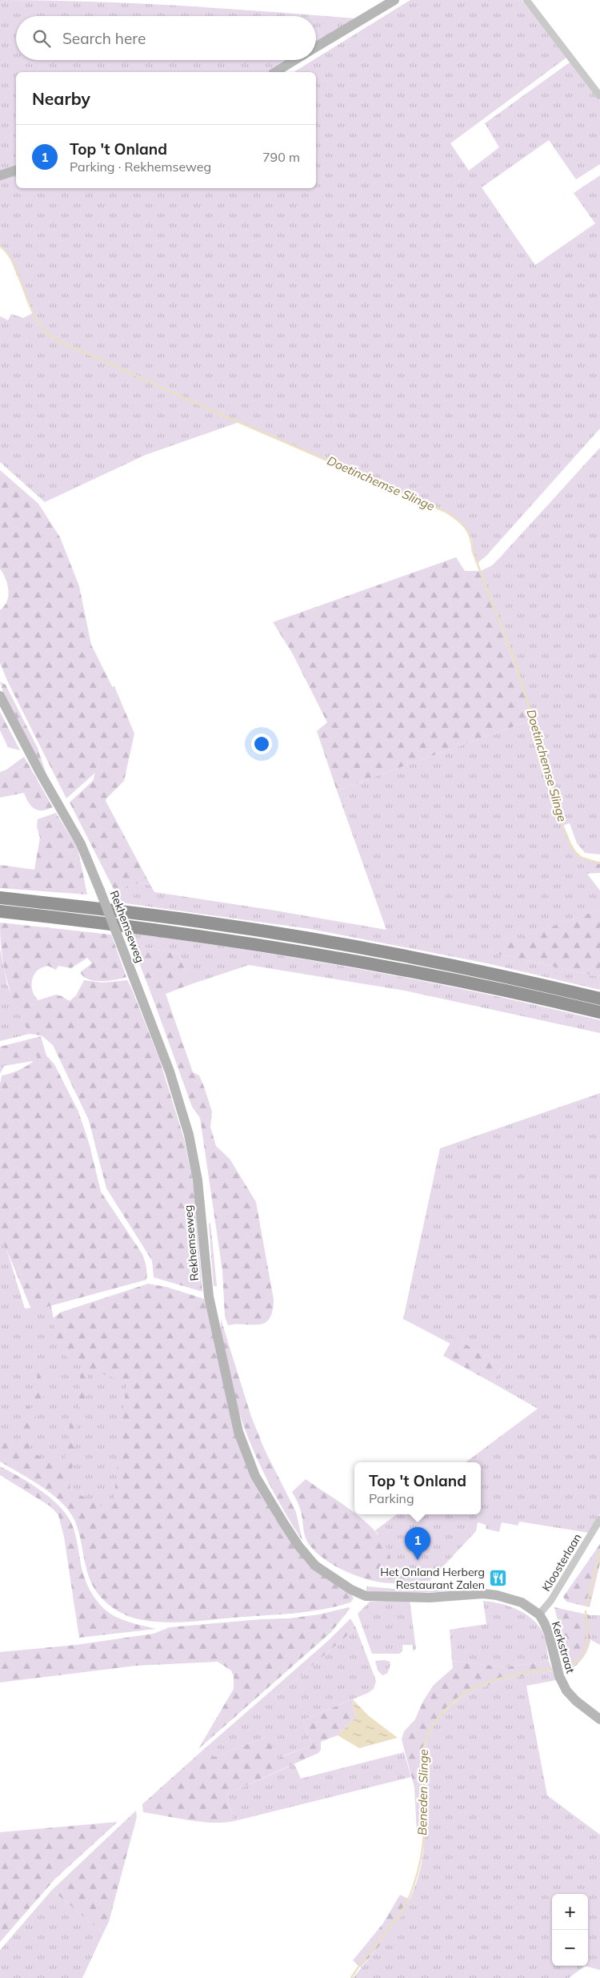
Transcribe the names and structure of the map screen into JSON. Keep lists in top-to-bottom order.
{
  "streets": {
    "street": ["Rekhemseweg", "Kloosterlaan", "Kerkstraat"]
  },
  "crossings": [
    ["Rekhemseweg", "Kloosterlaan"],
    ["Rekhemseweg", "Kerkstraat"],
    ["Kloosterlaan", "Kerkstraat"]
  ],
  "water": ["Doetinchemse Slinge", "Beneden Slinge"],
  "places": {
    "restaurant": ["Het Onland Herberg Restaurant Zalen"]
  },
  "page": {
    "search": "Search here",
    "heading": "Nearby",
    "list": [
      {
        "mark": "1",
        "name": "Top 't Onland",
        "note": "Parking · Rekhemseweg",
        "value": "790 m"
      }
    ],
    "popup": ["Top 't Onland", "Parking"],
    "pins": "1",
    "map_buttons": ["+", "−"]
  }
}
